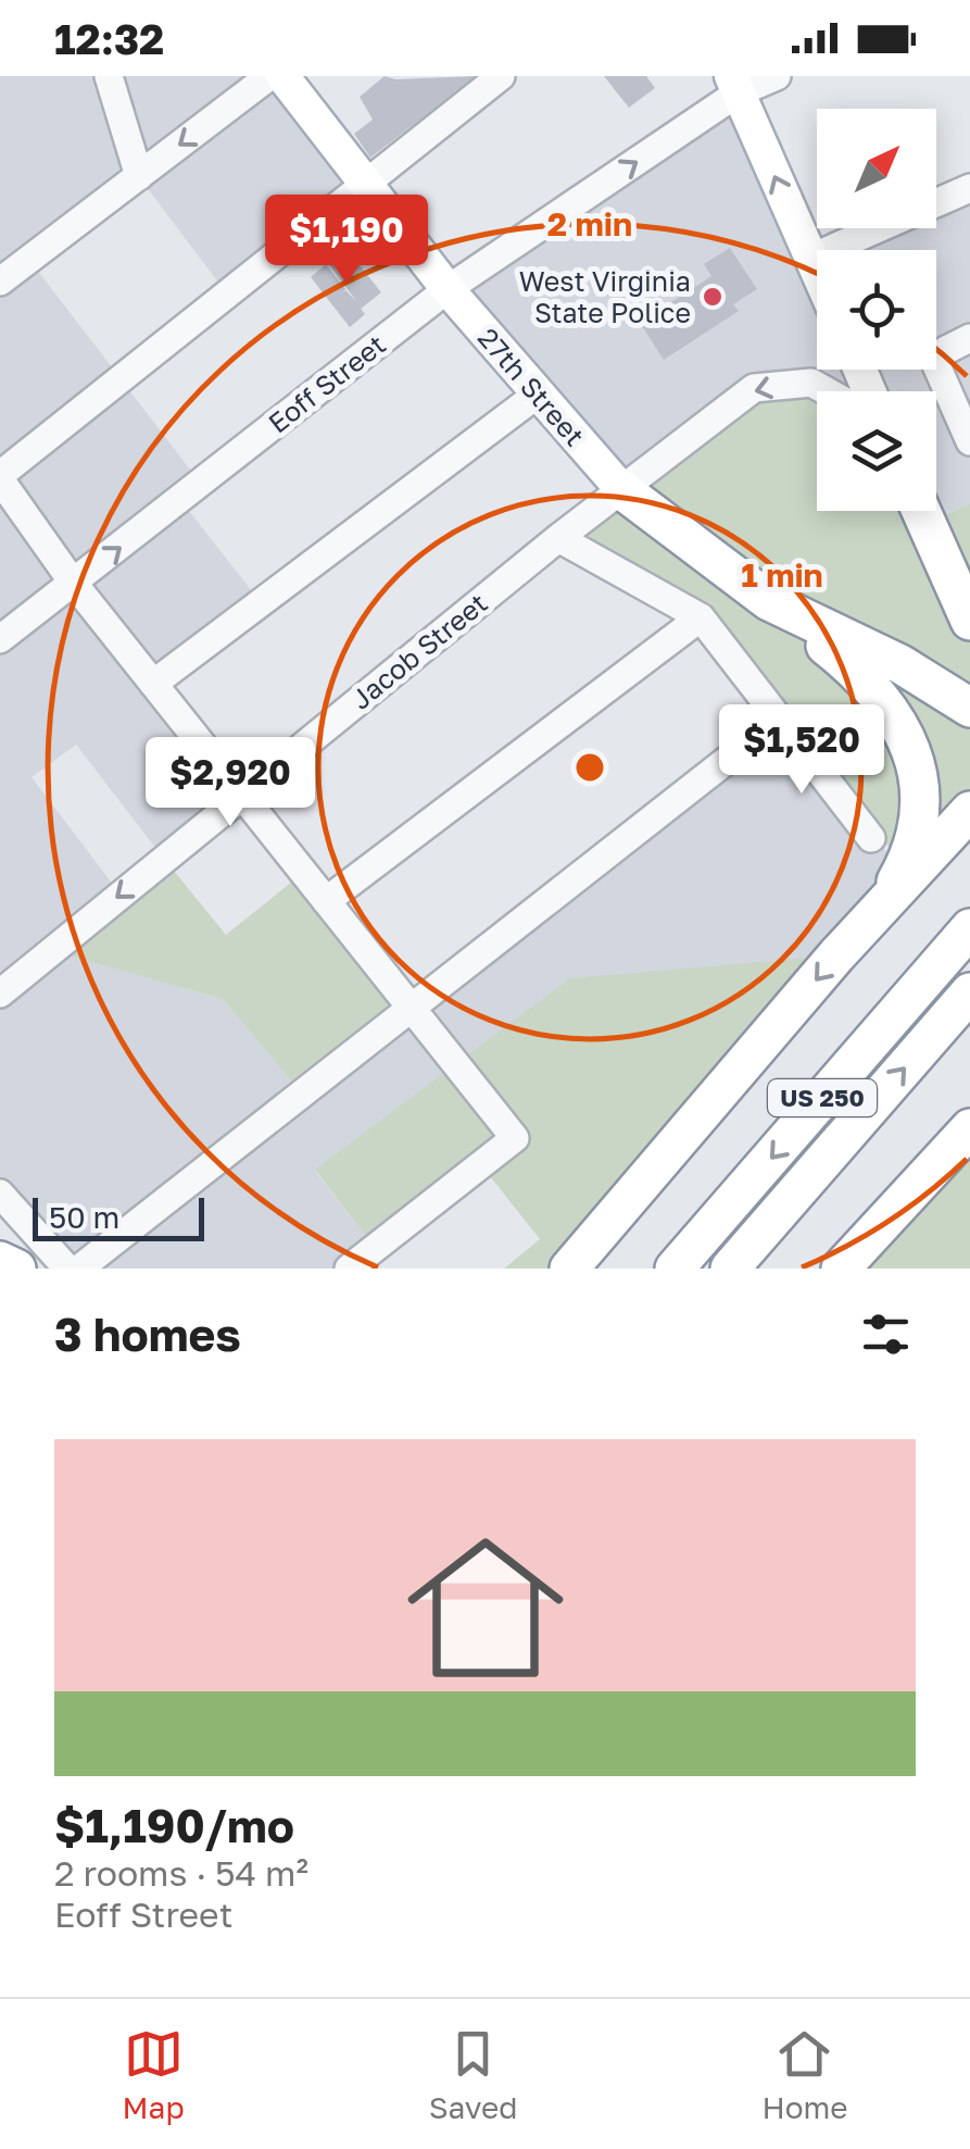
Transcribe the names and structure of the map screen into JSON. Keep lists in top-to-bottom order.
{
  "streets": {
    "highway": ["US 250"],
    "main road": ["27th Street"],
    "street": ["Eoff Street", "Jacob Street"]
  },
  "crossings": [
    ["Eoff Street", "27th Street"],
    ["27th Street", "Jacob Street"]
  ],
  "one_way": ["Jacob Street"],
  "places": ["West Virginia State Police"],
  "scale_bar": "50 m",
  "north": "top right",
  "page": {
    "status": "12:32",
    "price": ["$1,190", "$1,520", "$2,920"],
    "scale": "50 m",
    "heading": "3 homes",
    "list": [
      {
        "name": "$1,190/mo",
        "note": "2 rooms · 54 m² · Eoff Street"
      }
    ],
    "tabs": ["Map", "Saved", "Home"]
  },
  "rings": ["2 min", "1 min"]
}
